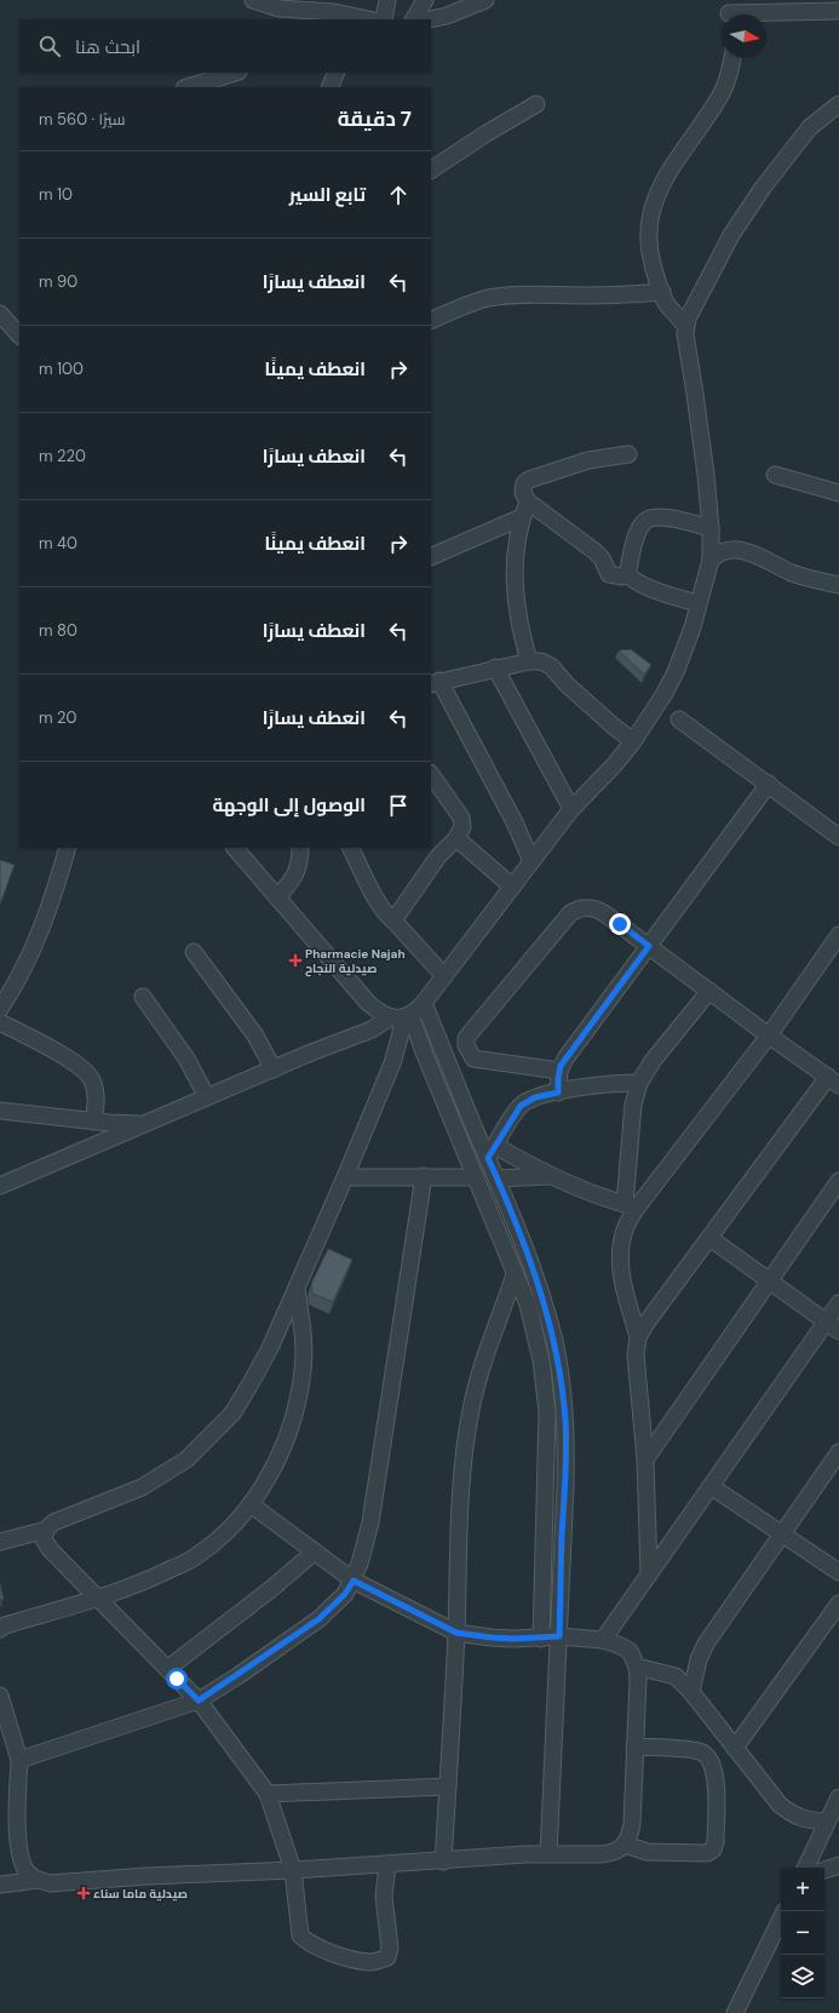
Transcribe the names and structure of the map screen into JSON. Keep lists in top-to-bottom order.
{
  "places": {
    "health": ["Pharmacie Najah صيدلية النجاح", "صيدلية ماما سناء"]
  },
  "north": "right",
  "page": {
    "search": "ابحث هنا",
    "heading": ["7 دقيقة", "سيرًا · 560 m"],
    "list": [
      ["تابع السير", "10 m"],
      ["انعطف يسارًا", "90 m"],
      ["انعطف يمينًا", "100 m"],
      ["انعطف يسارًا", "220 m"],
      ["انعطف يمينًا", "40 m"],
      ["انعطف يسارًا", "80 m"],
      ["انعطف يسارًا", "20 m"],
      "الوصول إلى الوجهة"
    ],
    "map_buttons": ["+", "−"]
  }
}
